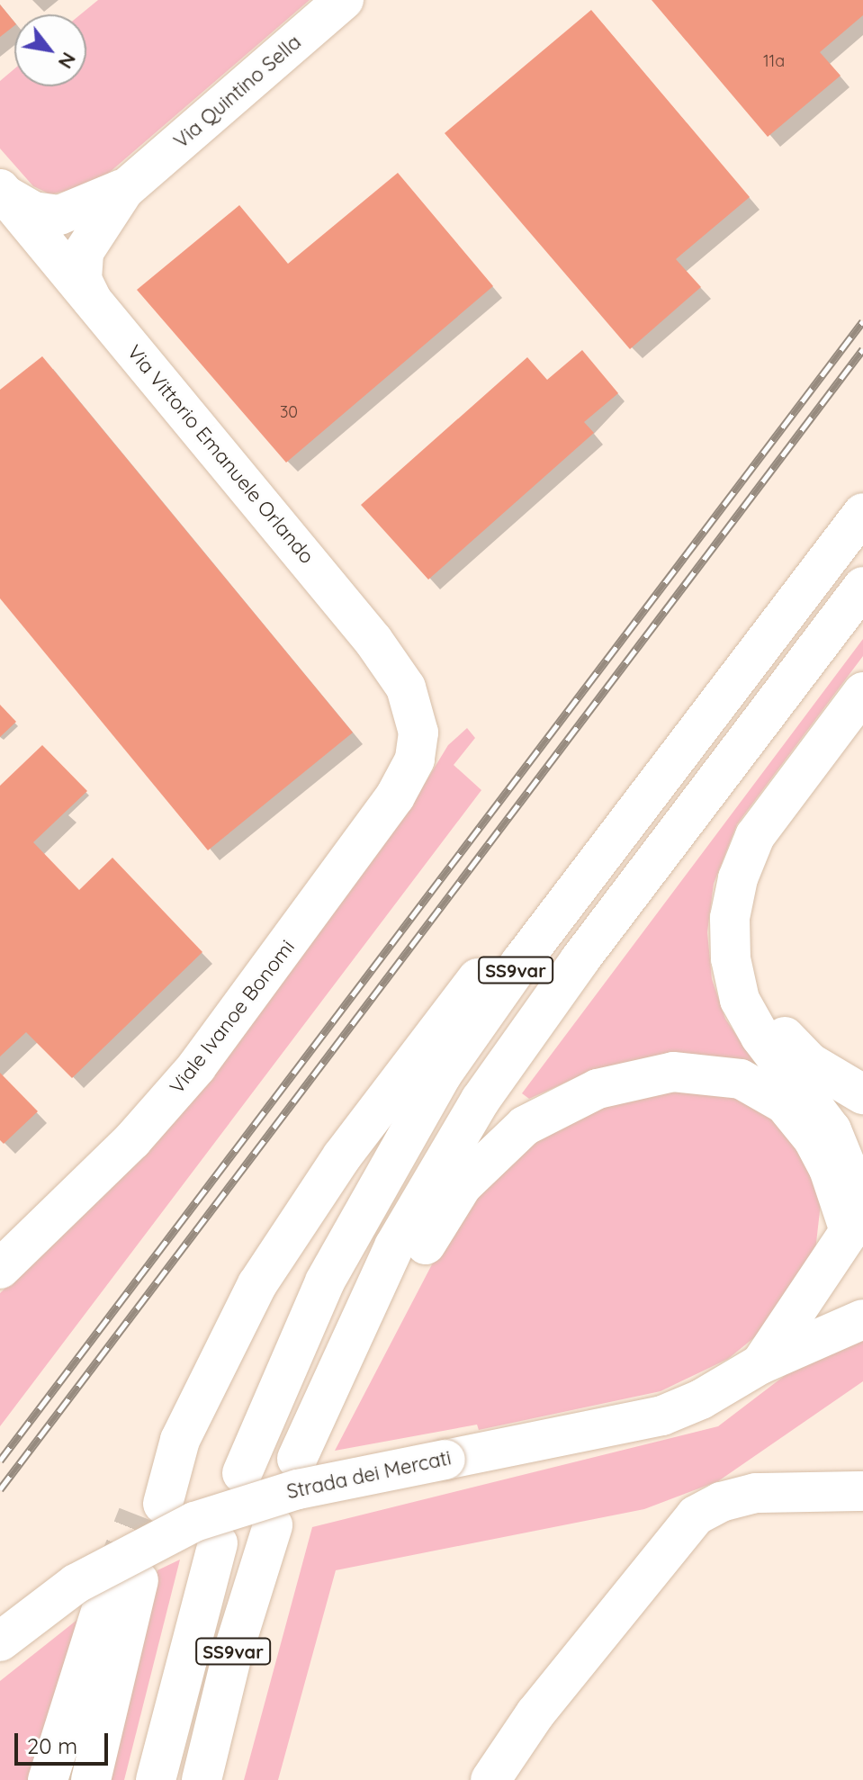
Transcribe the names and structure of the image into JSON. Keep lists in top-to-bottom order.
{
  "streets": {
    "main road": [
      "Via Quintino Sella",
      "Via Vittorio Emanuele Orlando",
      "SS9var",
      "Viale Ivanoe Bonomi",
      "Strada dei Mercati"
    ]
  },
  "crossings": [
    ["Via Quintino Sella", "Via Vittorio Emanuele Orlando"],
    ["Via Vittorio Emanuele Orlando", "Viale Ivanoe Bonomi"],
    ["SS9var", "Strada dei Mercati"]
  ],
  "house_numbers": ["11a", "30"],
  "scale_bar": "20 m",
  "north": "bottom right"
}
